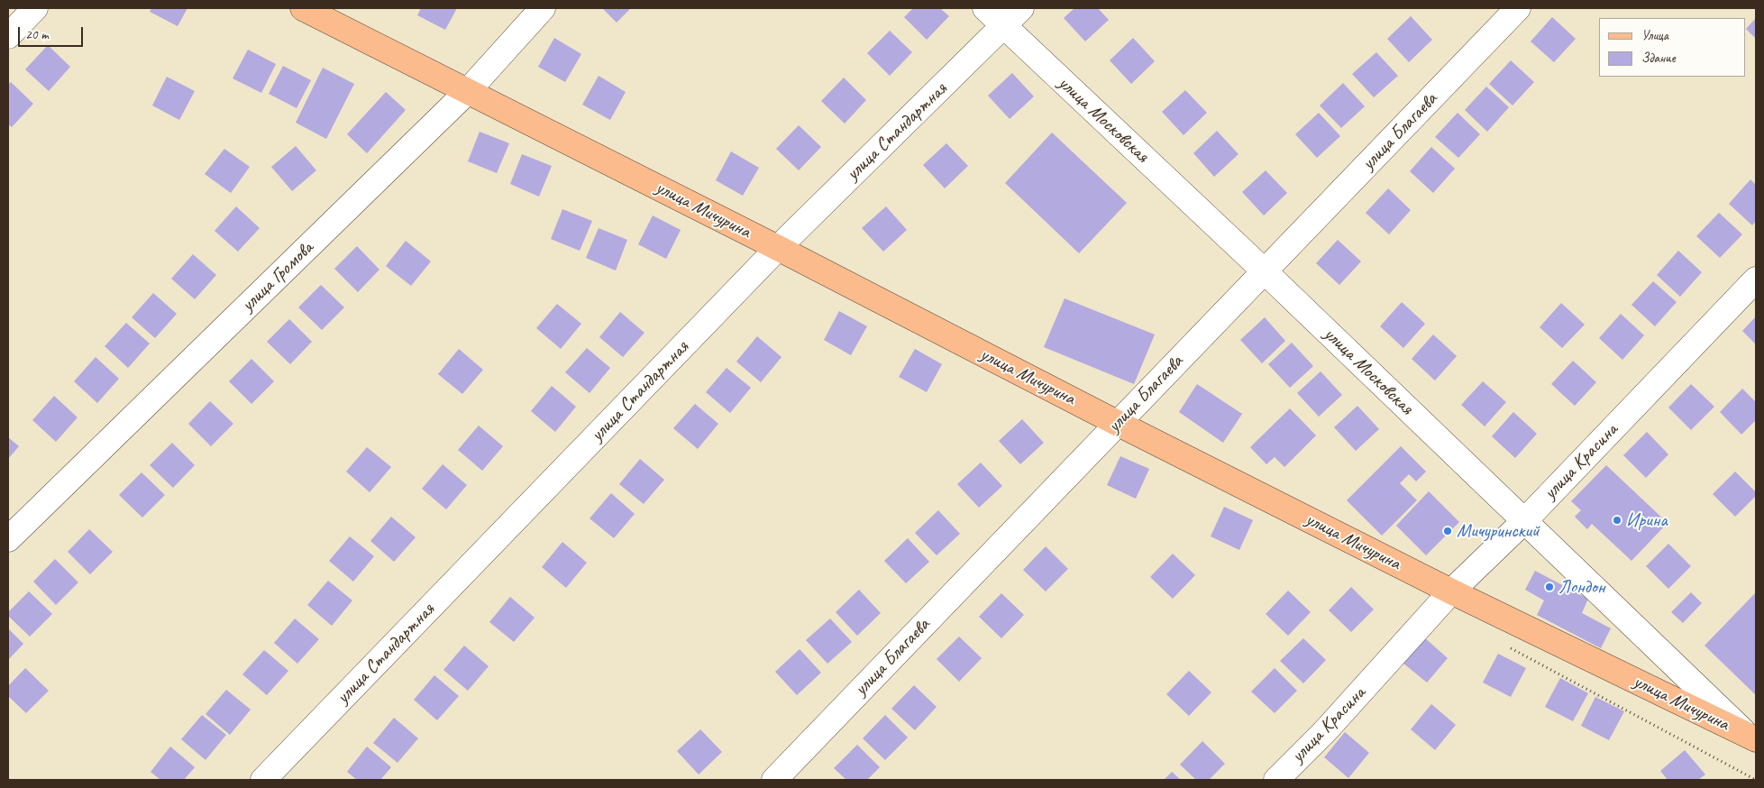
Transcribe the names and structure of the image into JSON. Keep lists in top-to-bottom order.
{
  "streets": {
    "main road": ["улица Мичурина"],
    "street": [
      "улица Московская",
      "улица Стандартная",
      "улица Благаева",
      "улица Громова",
      "улица Красина"
    ]
  },
  "crossings": [
    ["улица Московская", "улица Стандартная"],
    ["улица Московская", "улица Благаева"],
    ["улица Московская", "улица Мичурина"],
    ["улица Московская", "улица Красина"],
    ["улица Стандартная", "улица Мичурина"],
    ["улица Благаева", "улица Мичурина"],
    ["улица Мичурина", "улица Громова"],
    ["улица Мичурина", "улица Красина"]
  ],
  "places": ["Ирина", "Мичуринский", "Лондон"],
  "legend": ["Улица", "Здание"],
  "scale_bar": "20 m"
}
